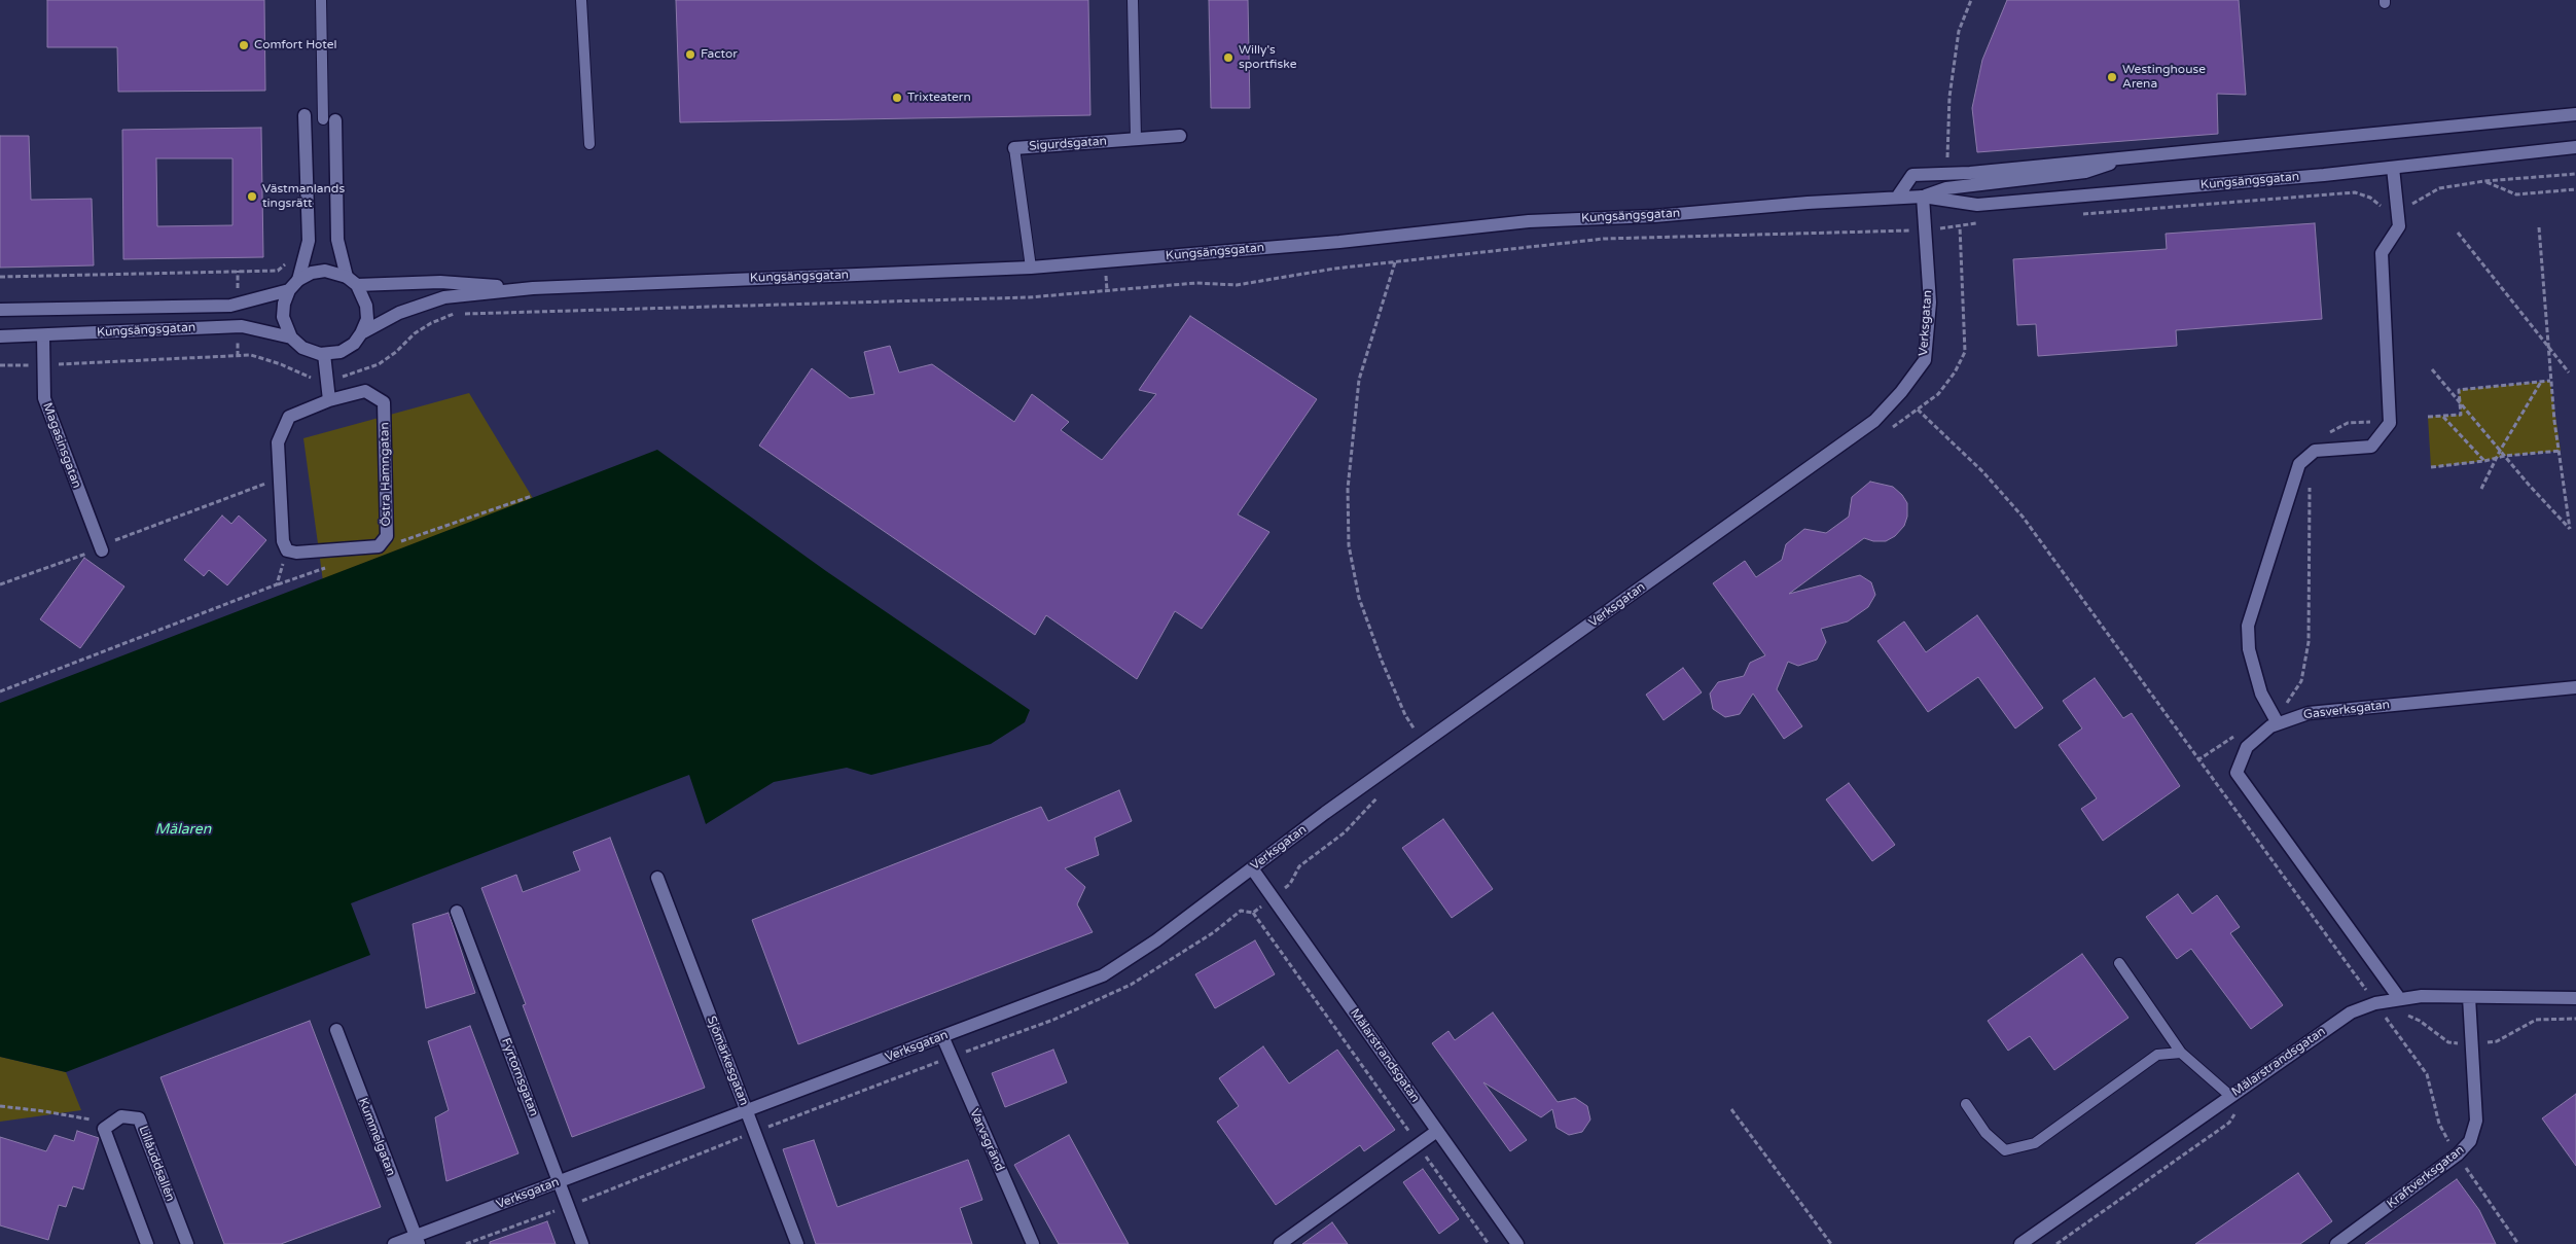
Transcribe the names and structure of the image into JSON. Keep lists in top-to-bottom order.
{
  "streets": {
    "street": [
      "Sigurdsgatan",
      "Kungsängsgatan",
      "Verksgatan",
      "Magasinsgatan",
      "Östra Hamngatan",
      "Gasverksgatan",
      "Mälarstrandsgatan",
      "Sjömärkesgatan",
      "Fyrtornsgatan",
      "Kummelgatan",
      "Varvsgränd",
      "Lillåuddsallén",
      "Kraftverksgatan"
    ]
  },
  "crossings": [
    ["Sigurdsgatan", "Kungsängsgatan"],
    ["Kungsängsgatan", "Verksgatan"],
    ["Kungsängsgatan", "Magasinsgatan"],
    ["Verksgatan", "Mälarstrandsgatan"],
    ["Verksgatan", "Sjömärkesgatan"],
    ["Verksgatan", "Fyrtornsgatan"],
    ["Verksgatan", "Kummelgatan"],
    ["Verksgatan", "Varvsgränd"],
    ["Gasverksgatan", "Mälarstrandsgatan"],
    ["Mälarstrandsgatan", "Kraftverksgatan"]
  ],
  "water": ["Mälaren"],
  "places": [
    "Comfort Hotel",
    "Factor",
    "Willy's sportfiske",
    "Westinghouse Arena",
    "Trixteatern",
    "Västmanlands tingsrätt"
  ]
}
